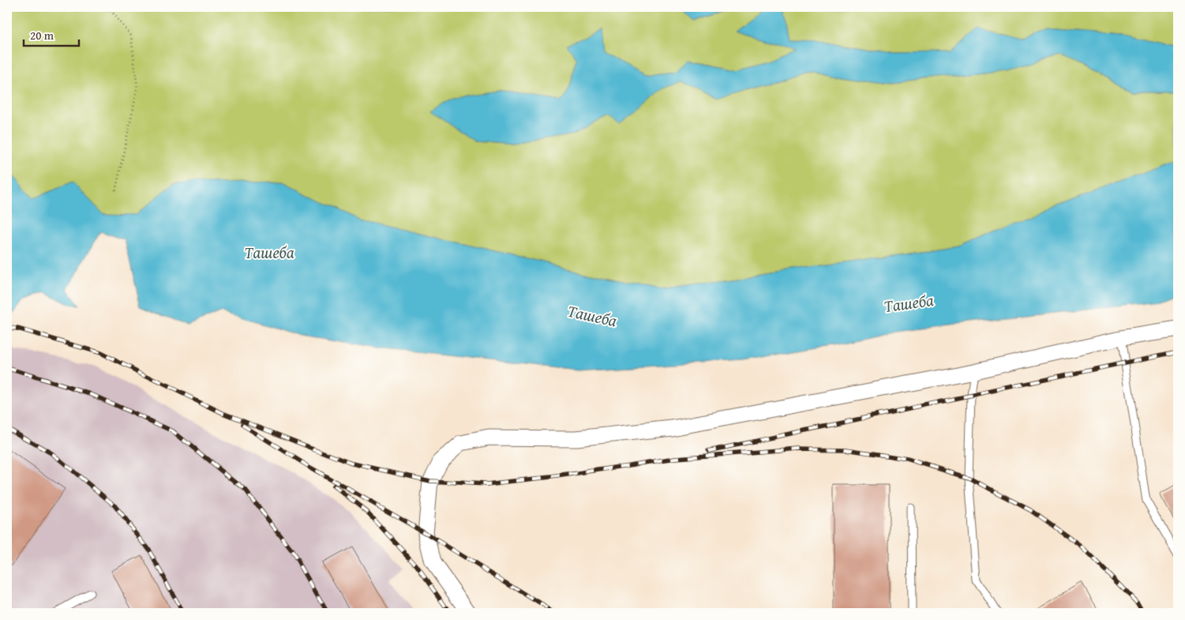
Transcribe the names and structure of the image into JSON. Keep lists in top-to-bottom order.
{
  "water": ["Ташеба"],
  "scale_bar": "20 m"
}
